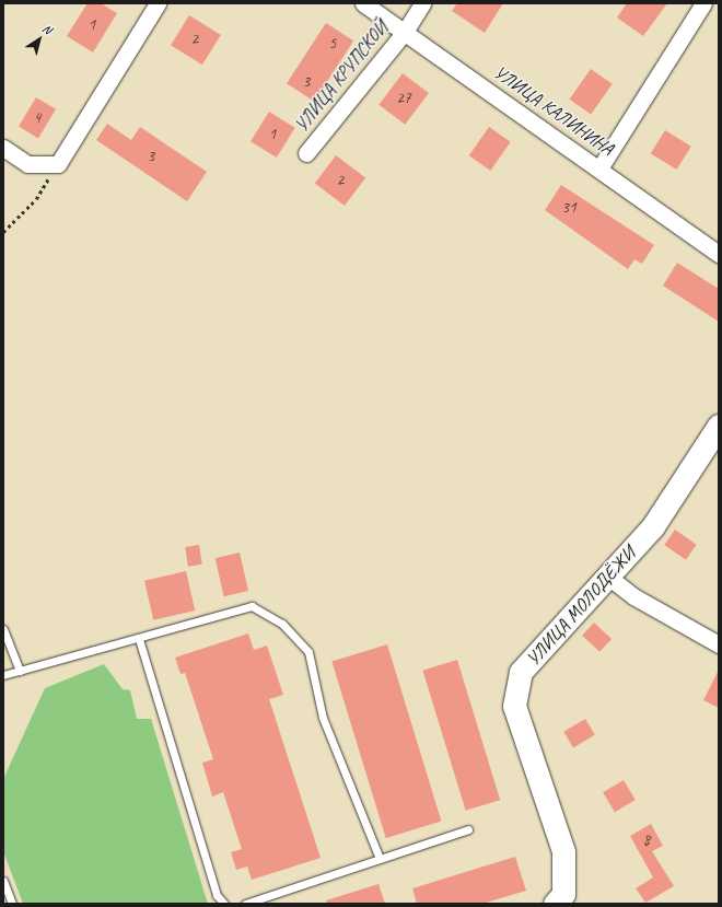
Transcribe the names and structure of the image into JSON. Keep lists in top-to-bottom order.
{
  "streets": {
    "main road": ["УЛИЦА МОЛОДЁЖИ"],
    "street": ["УЛИЦА КРУПСКОЙ", "УЛИЦА КАЛИНИНА"]
  },
  "crossings": [
    ["УЛИЦА КРУПСКОЙ", "УЛИЦА КАЛИНИНА"]
  ],
  "house_numbers": [
    "1",
    "2",
    "5",
    "3",
    "27",
    "4",
    "1",
    "3",
    "2",
    "31",
    "8"
  ],
  "north": "top right"
}
